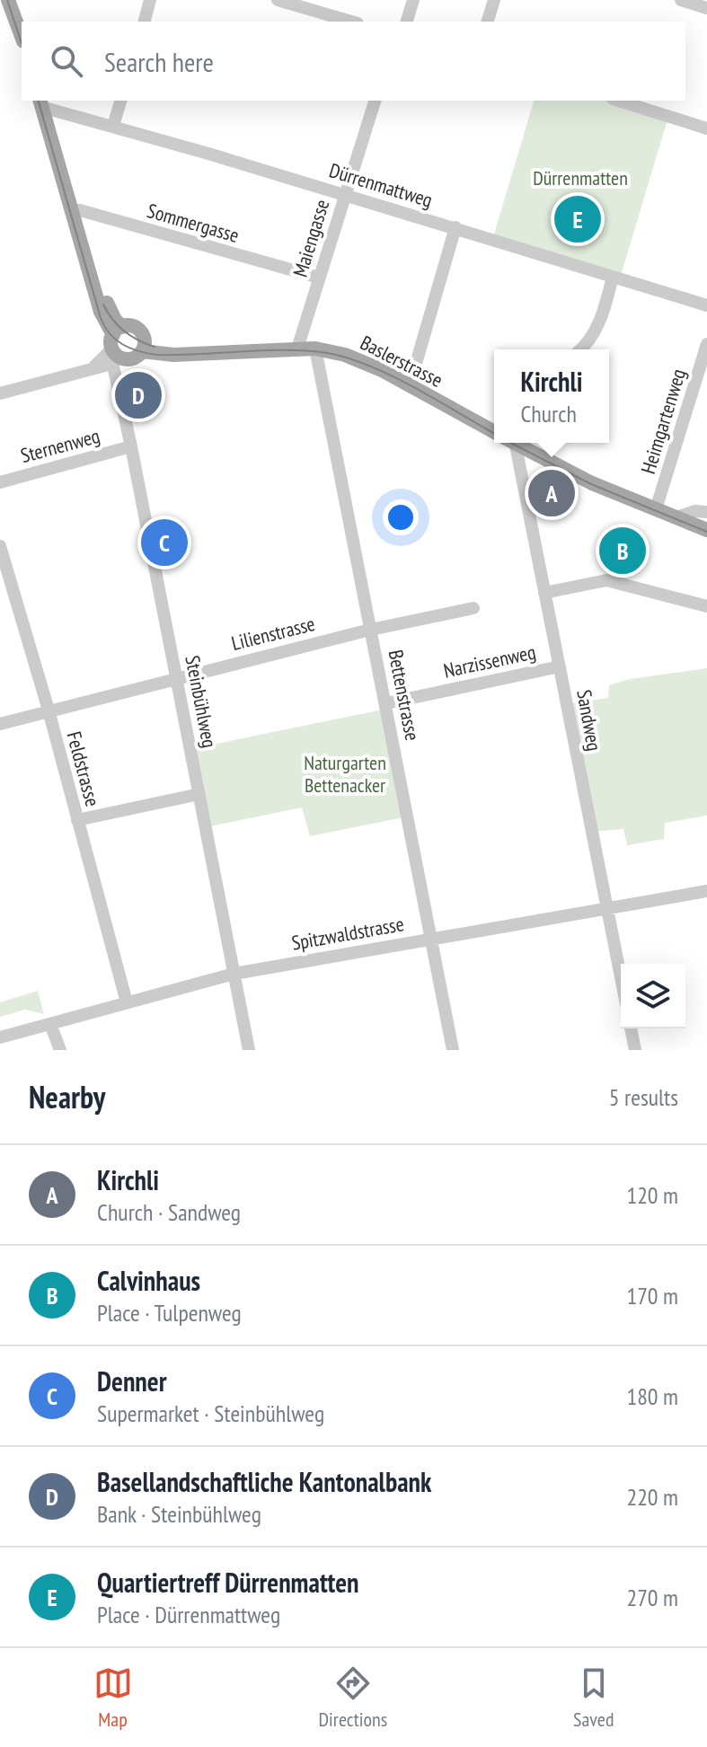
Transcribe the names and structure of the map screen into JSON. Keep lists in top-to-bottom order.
{
  "streets": {
    "main road": ["Baslerstrasse"],
    "street": [
      "Dürrenmattweg",
      "Sommergasse",
      "Maiengasse",
      "Heimgartenweg",
      "Sternenweg",
      "Lilienstrasse",
      "Narzissenweg",
      "Bettenstrasse",
      "Steinbühlweg",
      "Sandweg",
      "Feldstrasse",
      "Spitzwaldstrasse"
    ]
  },
  "crossings": [
    ["Dürrenmattweg", "Maiengasse"],
    ["Sommergasse", "Maiengasse"],
    ["Maiengasse", "Baslerstrasse"],
    ["Baslerstrasse", "Heimgartenweg"],
    ["Baslerstrasse", "Bettenstrasse"],
    ["Sternenweg", "Steinbühlweg"],
    ["Lilienstrasse", "Bettenstrasse"],
    ["Lilienstrasse", "Steinbühlweg"],
    ["Lilienstrasse", "Feldstrasse"],
    ["Narzissenweg", "Bettenstrasse"],
    ["Narzissenweg", "Sandweg"],
    ["Bettenstrasse", "Spitzwaldstrasse"],
    ["Steinbühlweg", "Spitzwaldstrasse"],
    ["Sandweg", "Spitzwaldstrasse"],
    ["Feldstrasse", "Spitzwaldstrasse"]
  ],
  "parks": ["Dürrenmatten", "Naturgarten Bettenacker"],
  "page": {
    "search": "Search here",
    "pins": [
      "E",
      "D",
      "A",
      "C",
      "B"
    ],
    "popup": ["Kirchli", "Church"],
    "heading": ["Nearby", "5 results"],
    "list": [
      {
        "mark": "A",
        "name": "Kirchli",
        "note": "Church · Sandweg",
        "value": "120 m"
      },
      {
        "mark": "B",
        "name": "Calvinhaus",
        "note": "Place · Tulpenweg",
        "value": "170 m"
      },
      {
        "mark": "C",
        "name": "Denner",
        "note": "Supermarket · Steinbühlweg",
        "value": "180 m"
      },
      {
        "mark": "D",
        "name": "Basellandschaftliche Kantonalbank",
        "note": "Bank · Steinbühlweg",
        "value": "220 m"
      },
      {
        "mark": "E",
        "name": "Quartiertreff Dürrenmatten",
        "note": "Place · Dürrenmattweg",
        "value": "270 m"
      }
    ],
    "nav": ["Map", "Directions", "Saved"]
  }
}
